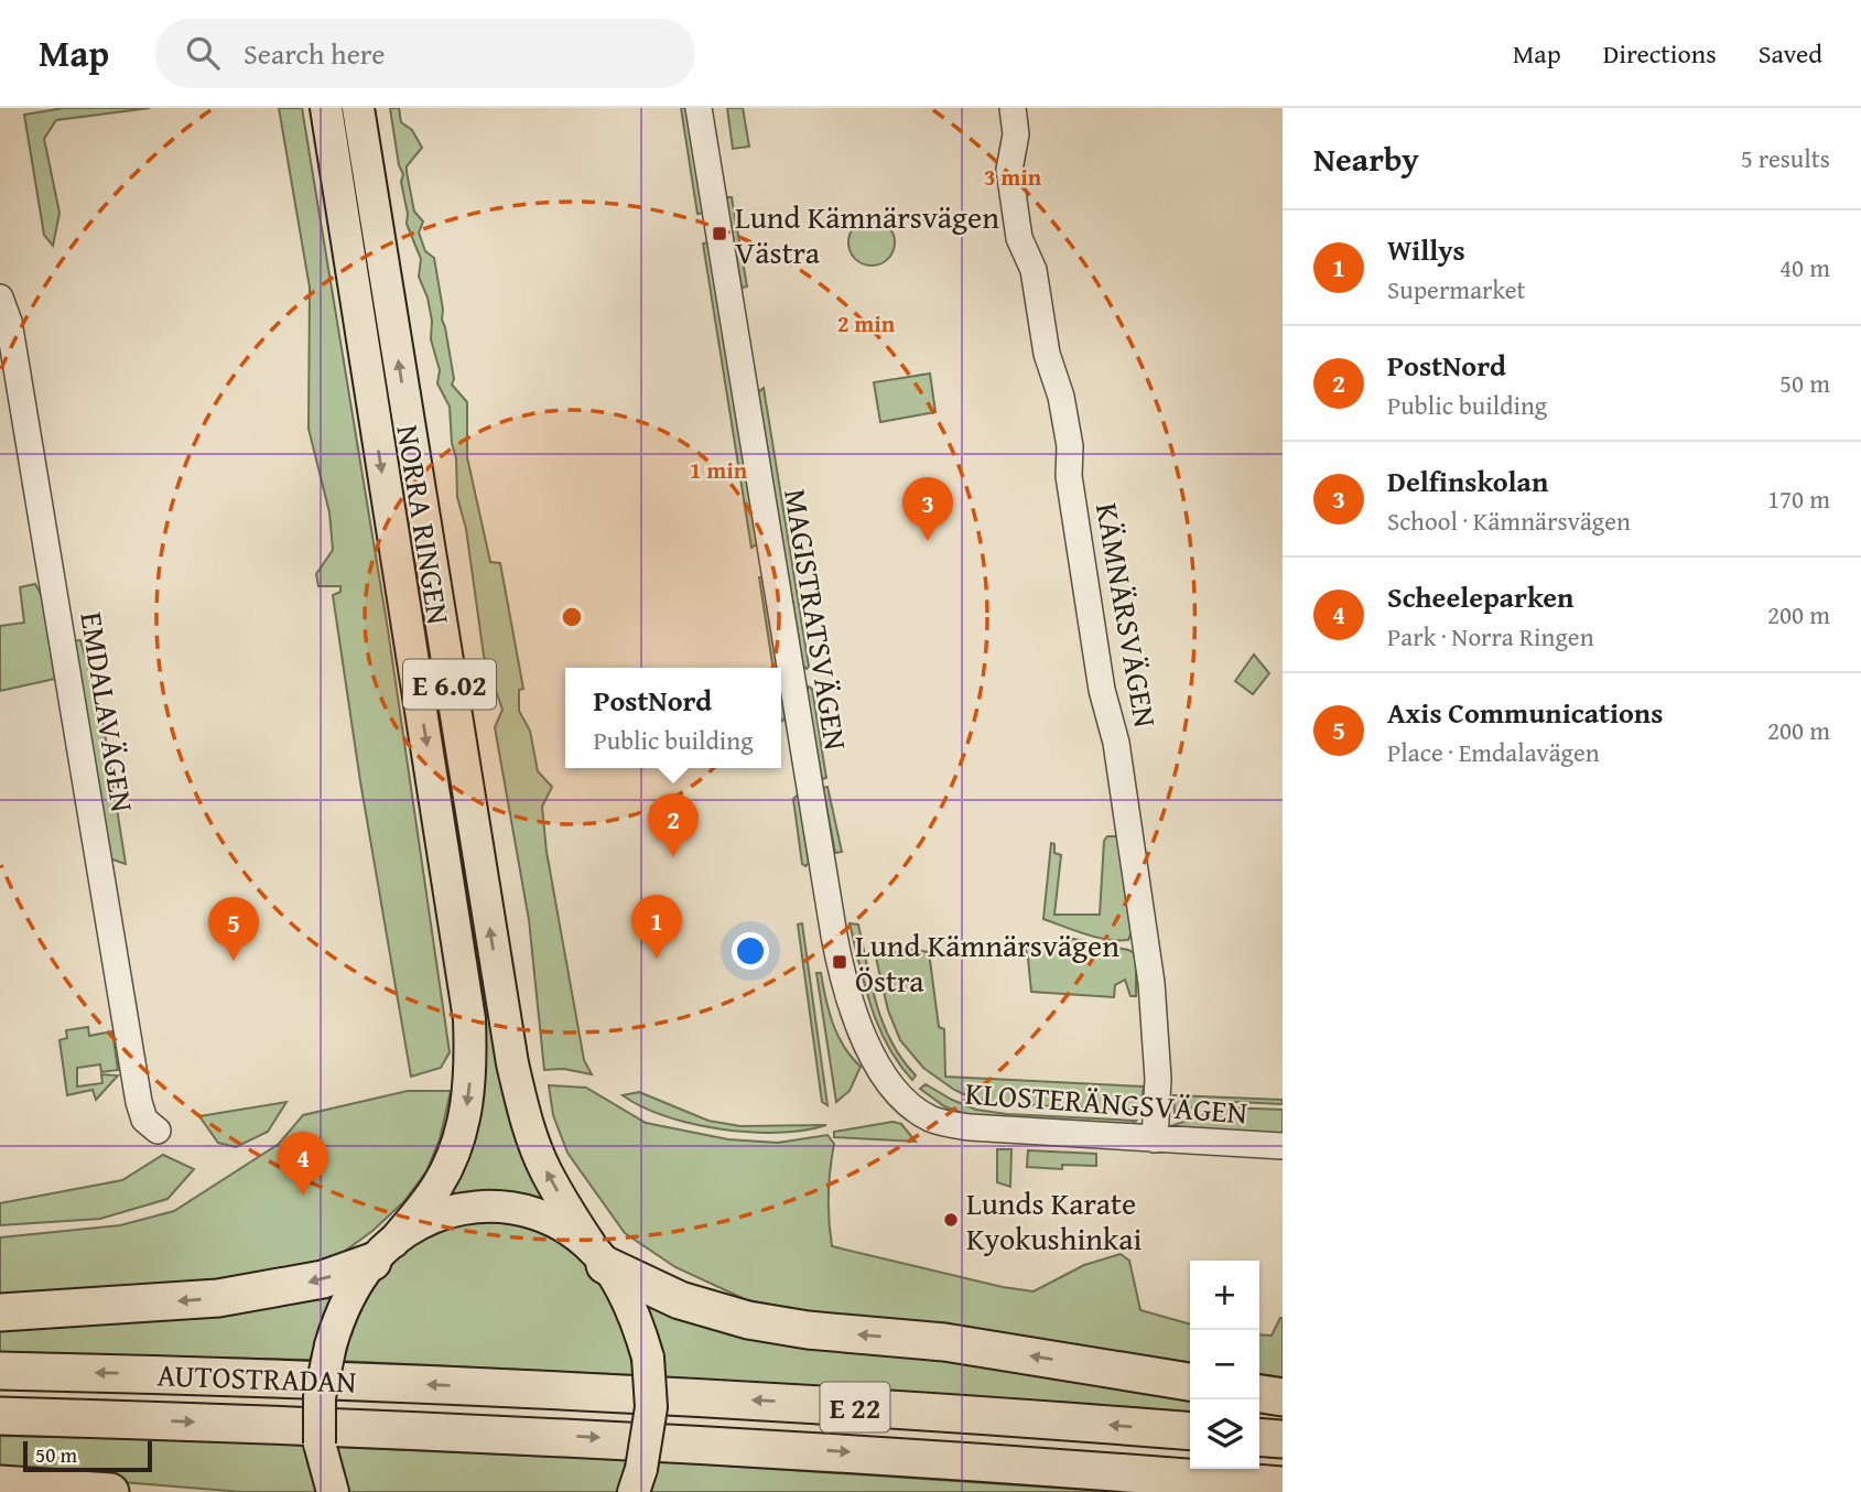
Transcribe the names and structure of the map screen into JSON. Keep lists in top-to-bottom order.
{
  "streets": {
    "highway": ["AUTOSTRADAN", "E 22"],
    "main road": ["NORRA RINGEN", "E 6.02"],
    "street": [
      "KÄMNÄRSVÄGEN",
      "MAGISTRATSVÄGEN",
      "EMDALAVÄGEN",
      "KLOSTERÄNGSVÄGEN"
    ]
  },
  "crossings": [
    ["KÄMNÄRSVÄGEN", "KLOSTERÄNGSVÄGEN"],
    ["MAGISTRATSVÄGEN", "KLOSTERÄNGSVÄGEN"]
  ],
  "places": {
    "transit": ["Lund Kämnärsvägen Västra", "Lund Kämnärsvägen Östra"],
    "other": ["Lunds Karate Kyokushinkai"]
  },
  "scale_bar": "50 m",
  "page": {
    "header": "Map",
    "search": "Search here",
    "nav": ["Map", "Directions", "Saved"],
    "heading": ["Nearby", "5 results"],
    "list": [
      {
        "mark": "1",
        "name": "Willys",
        "note": "Supermarket",
        "value": "40 m"
      },
      {
        "mark": "2",
        "name": "PostNord",
        "note": "Public building",
        "value": "50 m"
      },
      {
        "mark": "3",
        "name": "Delfinskolan",
        "note": "School · Kämnärsvägen",
        "value": "170 m"
      },
      {
        "mark": "4",
        "name": "Scheeleparken",
        "note": "Park · Norra Ringen",
        "value": "200 m"
      },
      {
        "mark": "5",
        "name": "Axis Communications",
        "note": "Place · Emdalavägen",
        "value": "200 m"
      }
    ],
    "pins": [
      "3",
      "2",
      "1",
      "5",
      "4"
    ],
    "popup": ["PostNord", "Public building"],
    "map_buttons": ["+", "−"],
    "scale": "50 m"
  },
  "rings": ["3 min", "2 min", "1 min"]
}
